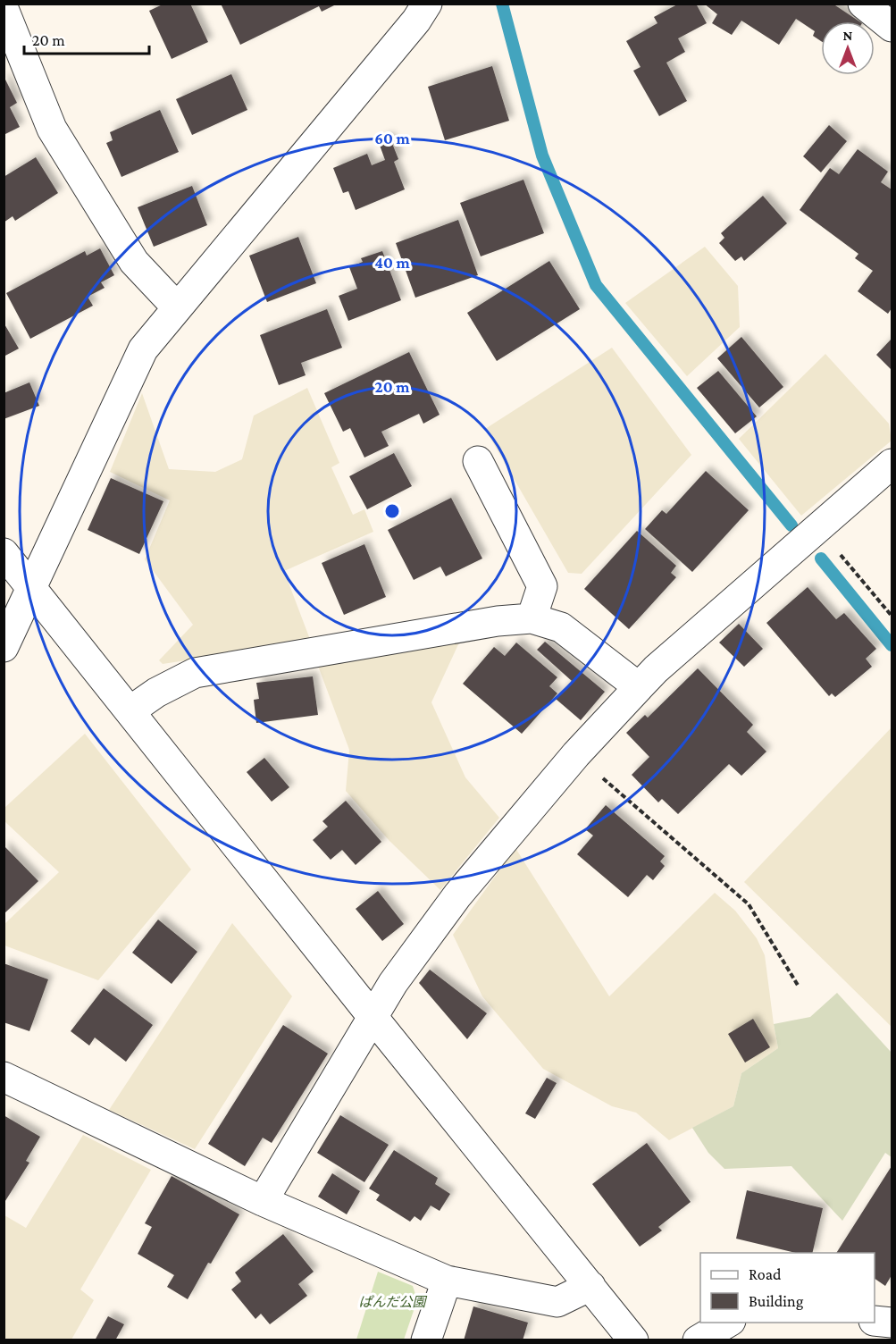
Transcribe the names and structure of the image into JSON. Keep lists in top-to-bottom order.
{
  "parks": ["ぱんだ公園"],
  "legend": ["Road", "Building"],
  "scale_bar": "20 m",
  "north": "top",
  "rings": ["60 m", "40 m", "20 m"]
}
